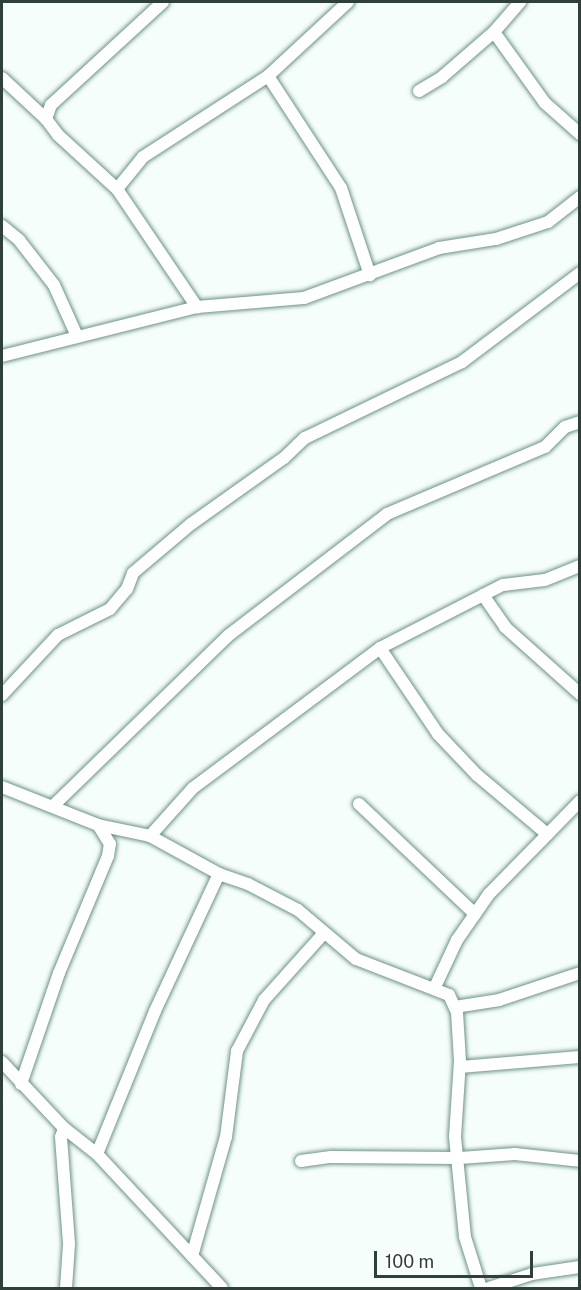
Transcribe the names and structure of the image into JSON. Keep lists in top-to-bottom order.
{
  "scale_bar": "100 m"
}
